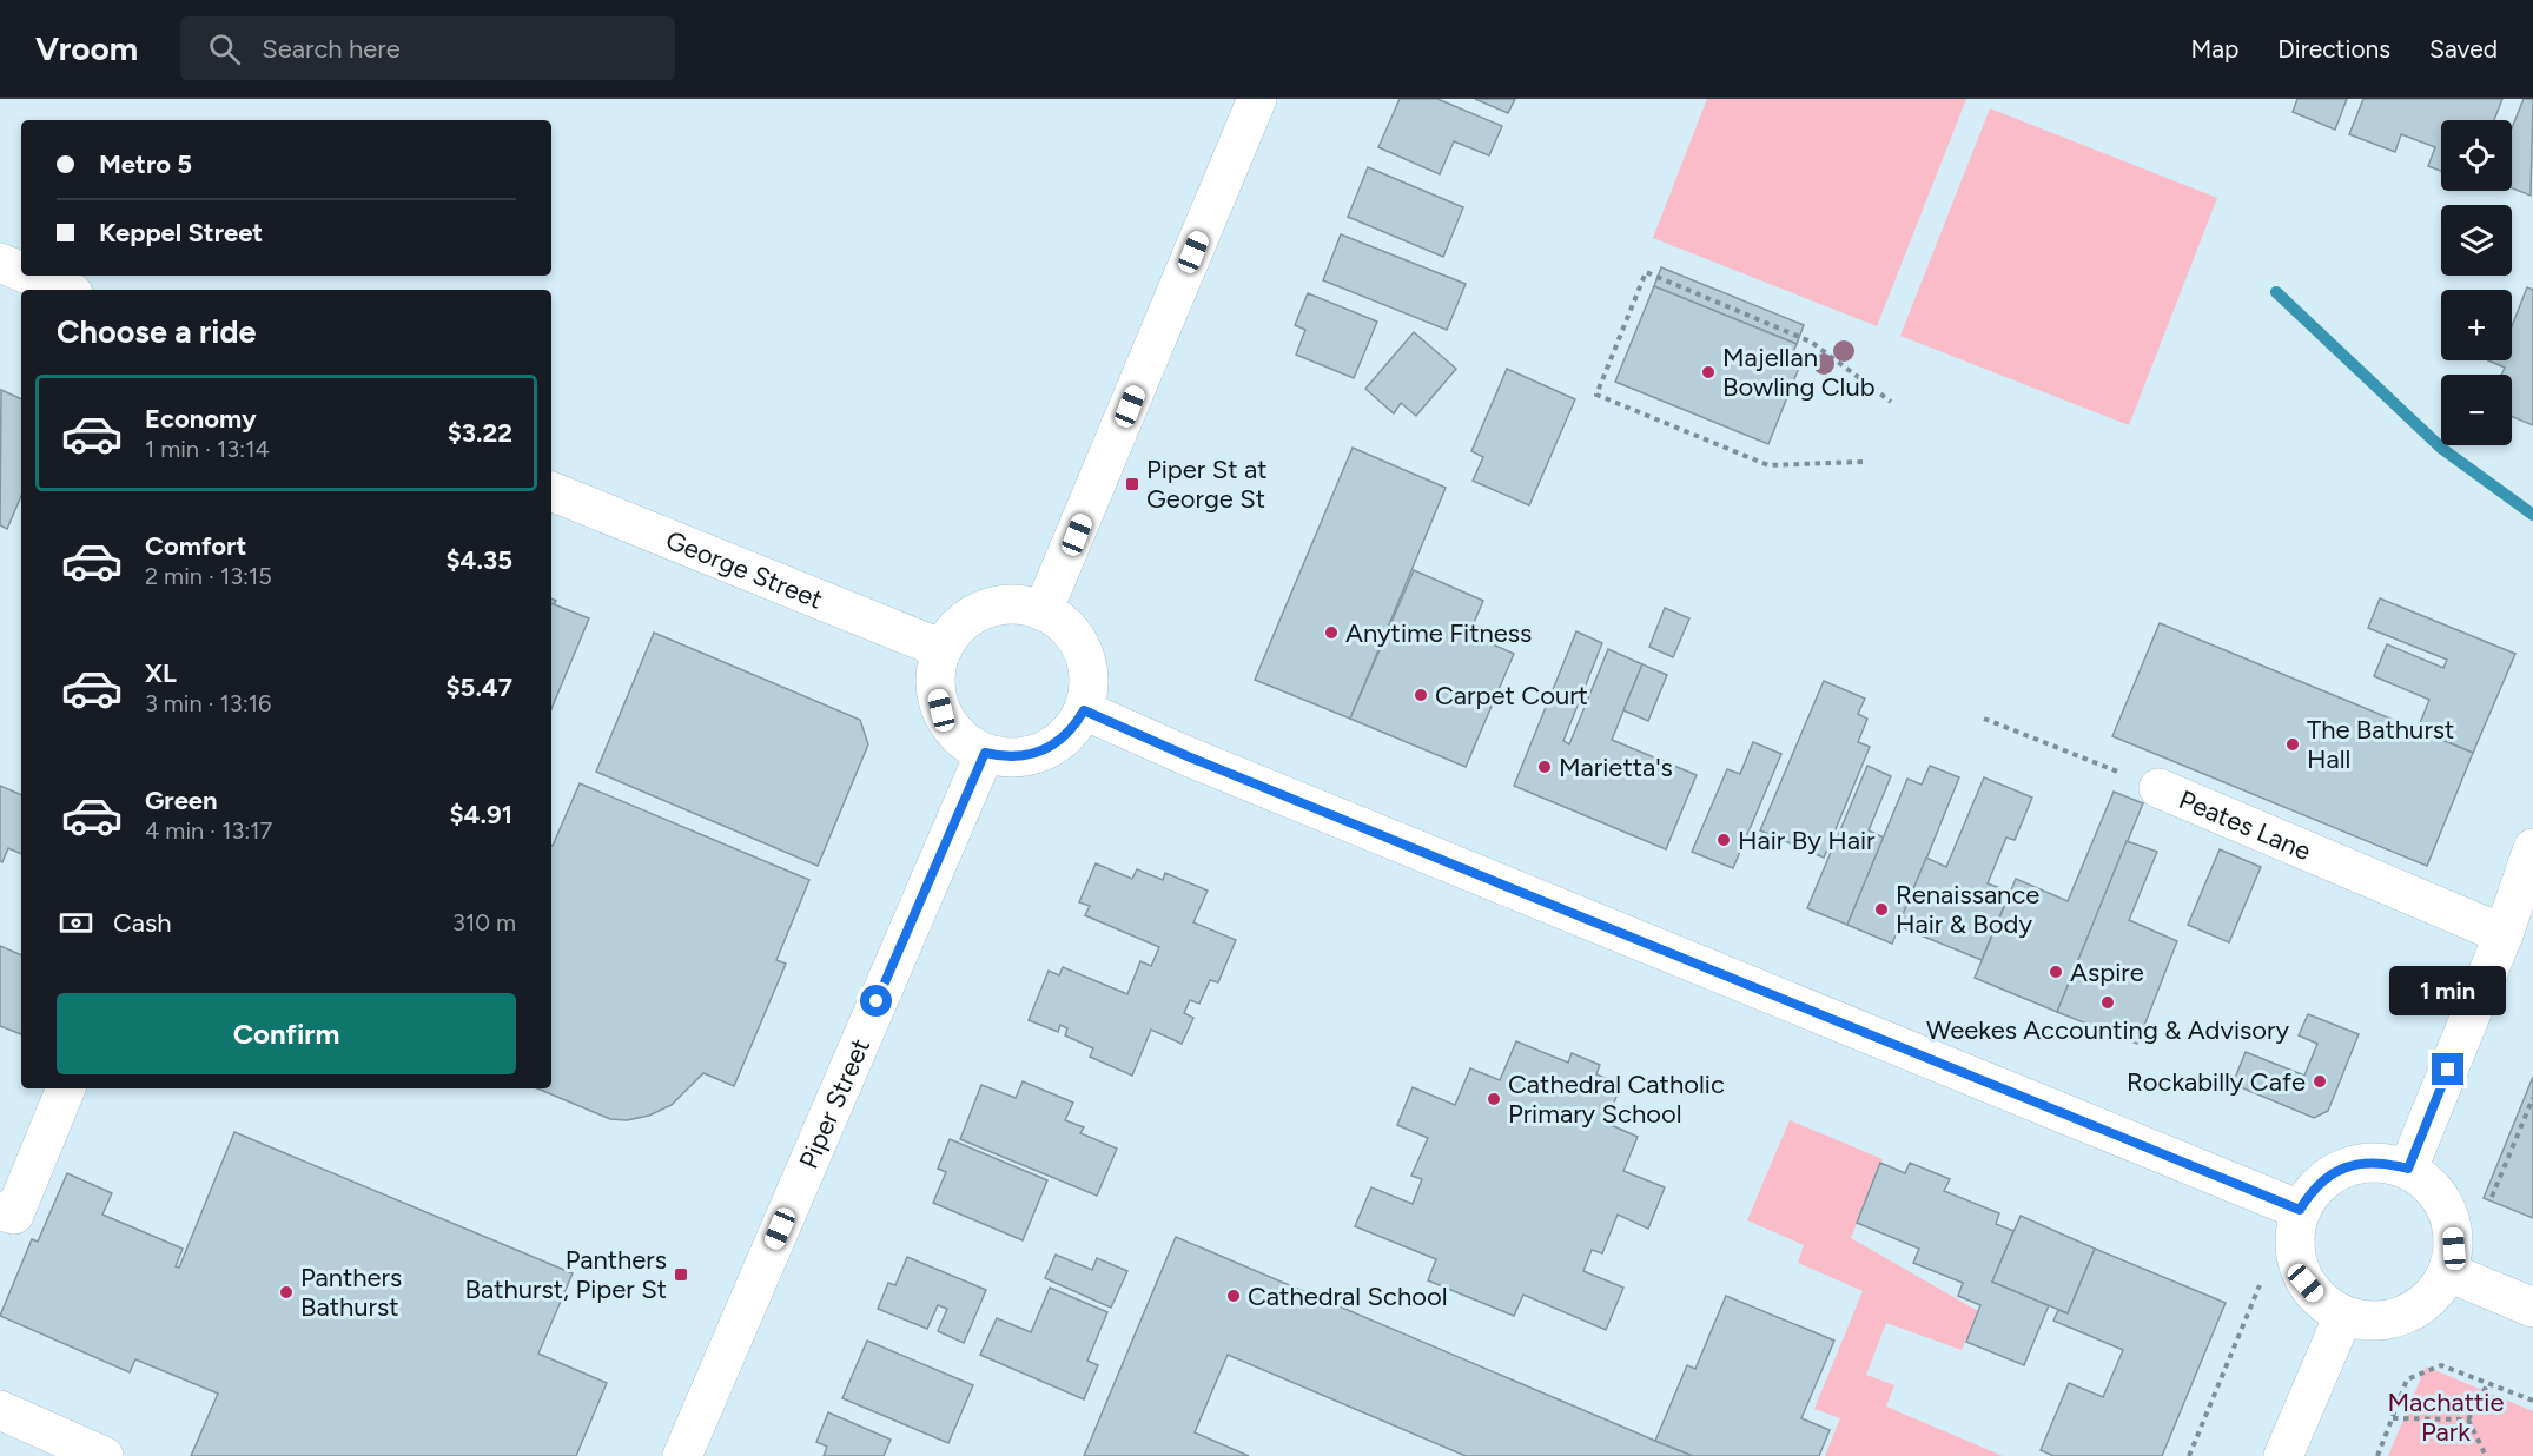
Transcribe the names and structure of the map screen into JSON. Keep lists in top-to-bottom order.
{
  "streets": {
    "street": ["George Street", "Peates Lane", "Piper Street"]
  },
  "crossings": [
    ["George Street", "Piper Street"]
  ],
  "parks": ["Machattie Park"],
  "places": {
    "other": [
      "Majellan Bowling Club",
      "Anytime Fitness",
      "Carpet Court",
      "The Bathurst Hall",
      "Marietta's",
      "Hair By Hair",
      "Renaissance Hair & Body",
      "Aspire",
      "Weekes Accounting & Advisory",
      "Rockabilly Cafe",
      "Cathedral Catholic Primary School",
      "Panthers Bathurst",
      "Cathedral School"
    ],
    "transit": ["Piper St at George St", "Panthers Bathurst, Piper St"]
  },
  "page": {
    "header": "Vroom",
    "search": "Search here",
    "nav": ["Map", "Directions", "Saved"],
    "map_buttons": ["+", "−"],
    "banner": ["Metro 5", "Keppel Street"],
    "heading": "Choose a ride",
    "list": [
      {
        "name": "Economy",
        "note": "1 min · 13:14",
        "value": "$3.22"
      },
      {
        "name": "Comfort",
        "note": "2 min · 13:15",
        "value": "$4.35"
      },
      {
        "name": "XL",
        "note": "3 min · 13:16",
        "value": "$5.47"
      },
      {
        "name": "Green",
        "note": "4 min · 13:17",
        "value": "$4.91"
      }
    ],
    "pay": ["Cash", "310 m"],
    "bubble": "1 min",
    "buttons": "Confirm"
  }
}
